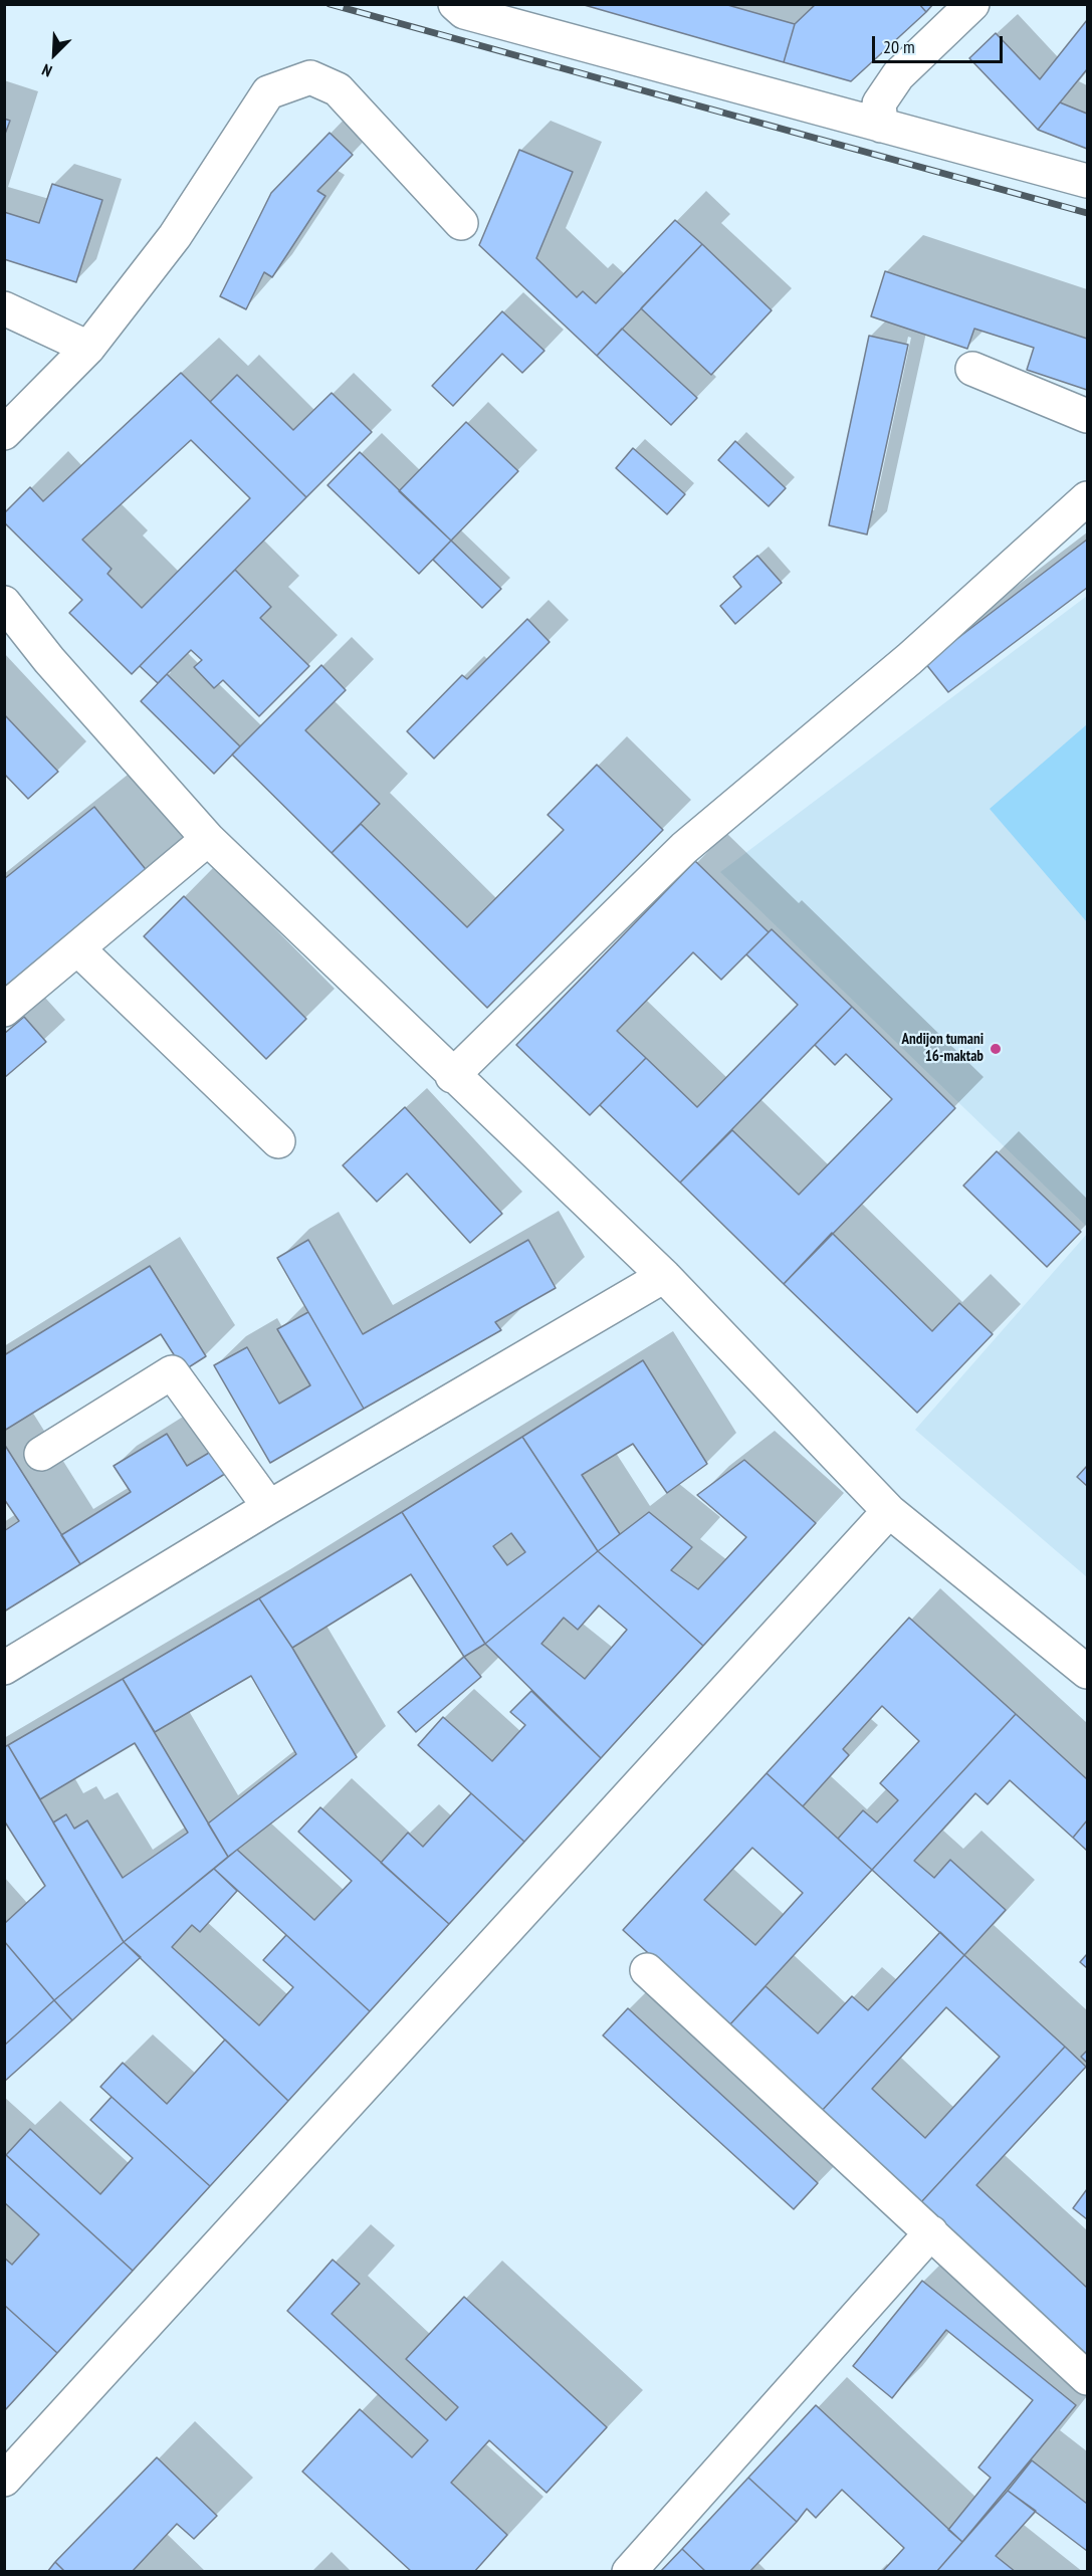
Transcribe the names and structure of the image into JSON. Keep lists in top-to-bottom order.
{
  "places": ["Andijon tumani 16-maktab"],
  "scale_bar": "20 m",
  "north": "bottom left"
}
